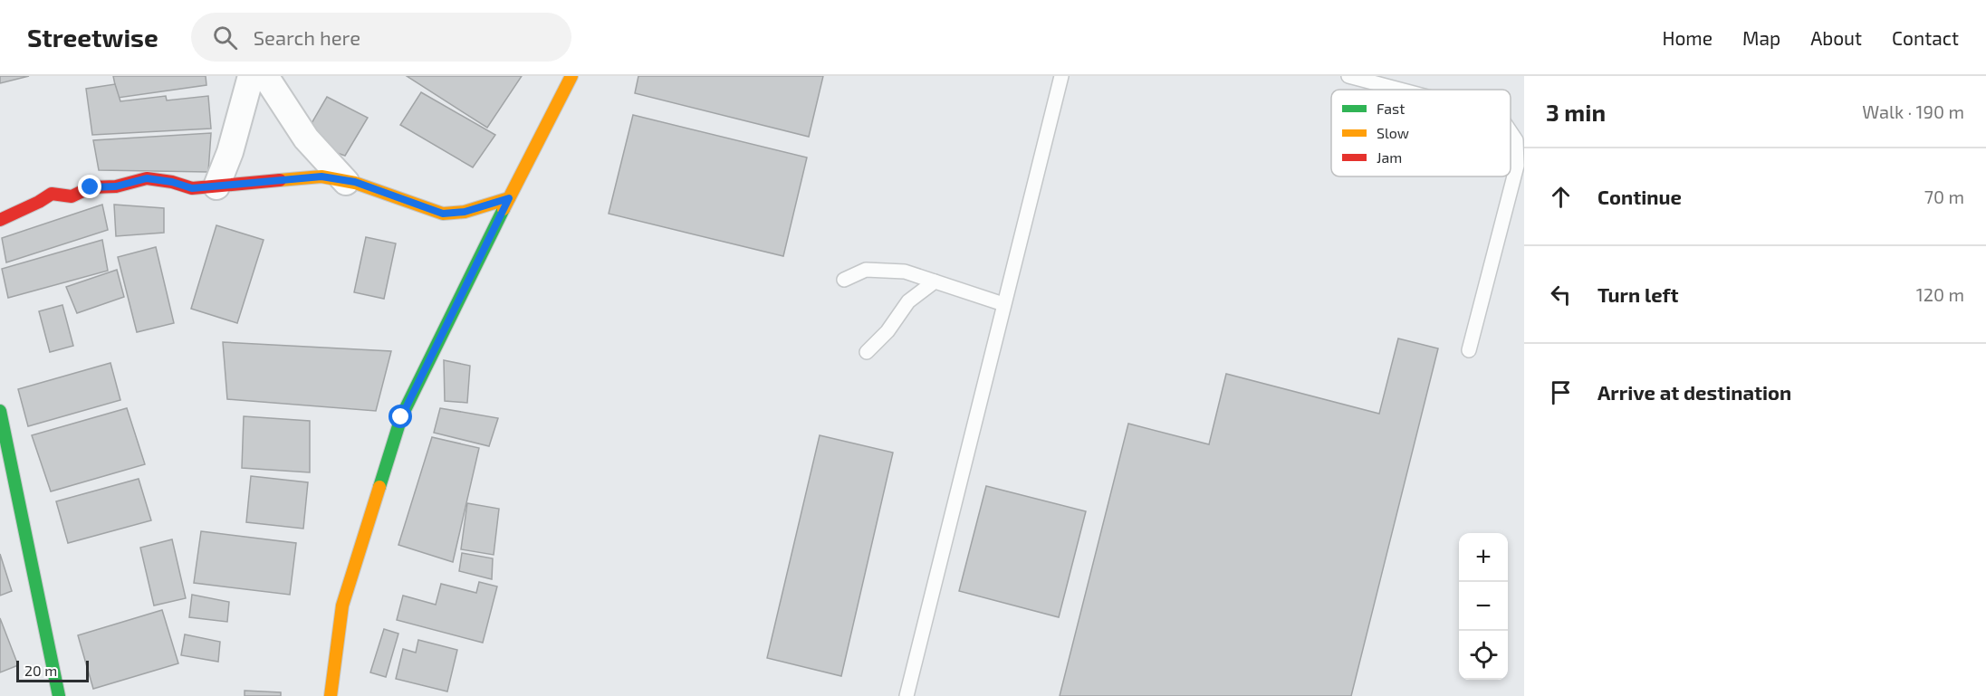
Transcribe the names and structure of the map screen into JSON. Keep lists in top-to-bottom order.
{
  "legend": ["Fast", "Slow", "Jam"],
  "scale_bar": "20 m",
  "page": {
    "header": "Streetwise",
    "search": "Search here",
    "nav": [
      "Home",
      "Map",
      "About",
      "Contact"
    ],
    "heading": ["3 min", "Walk · 190 m"],
    "list": [
      ["Continue", "70 m"],
      ["Turn left", "120 m"],
      "Arrive at destination"
    ],
    "map_buttons": ["+", "−"],
    "scale": "20 m"
  }
}
